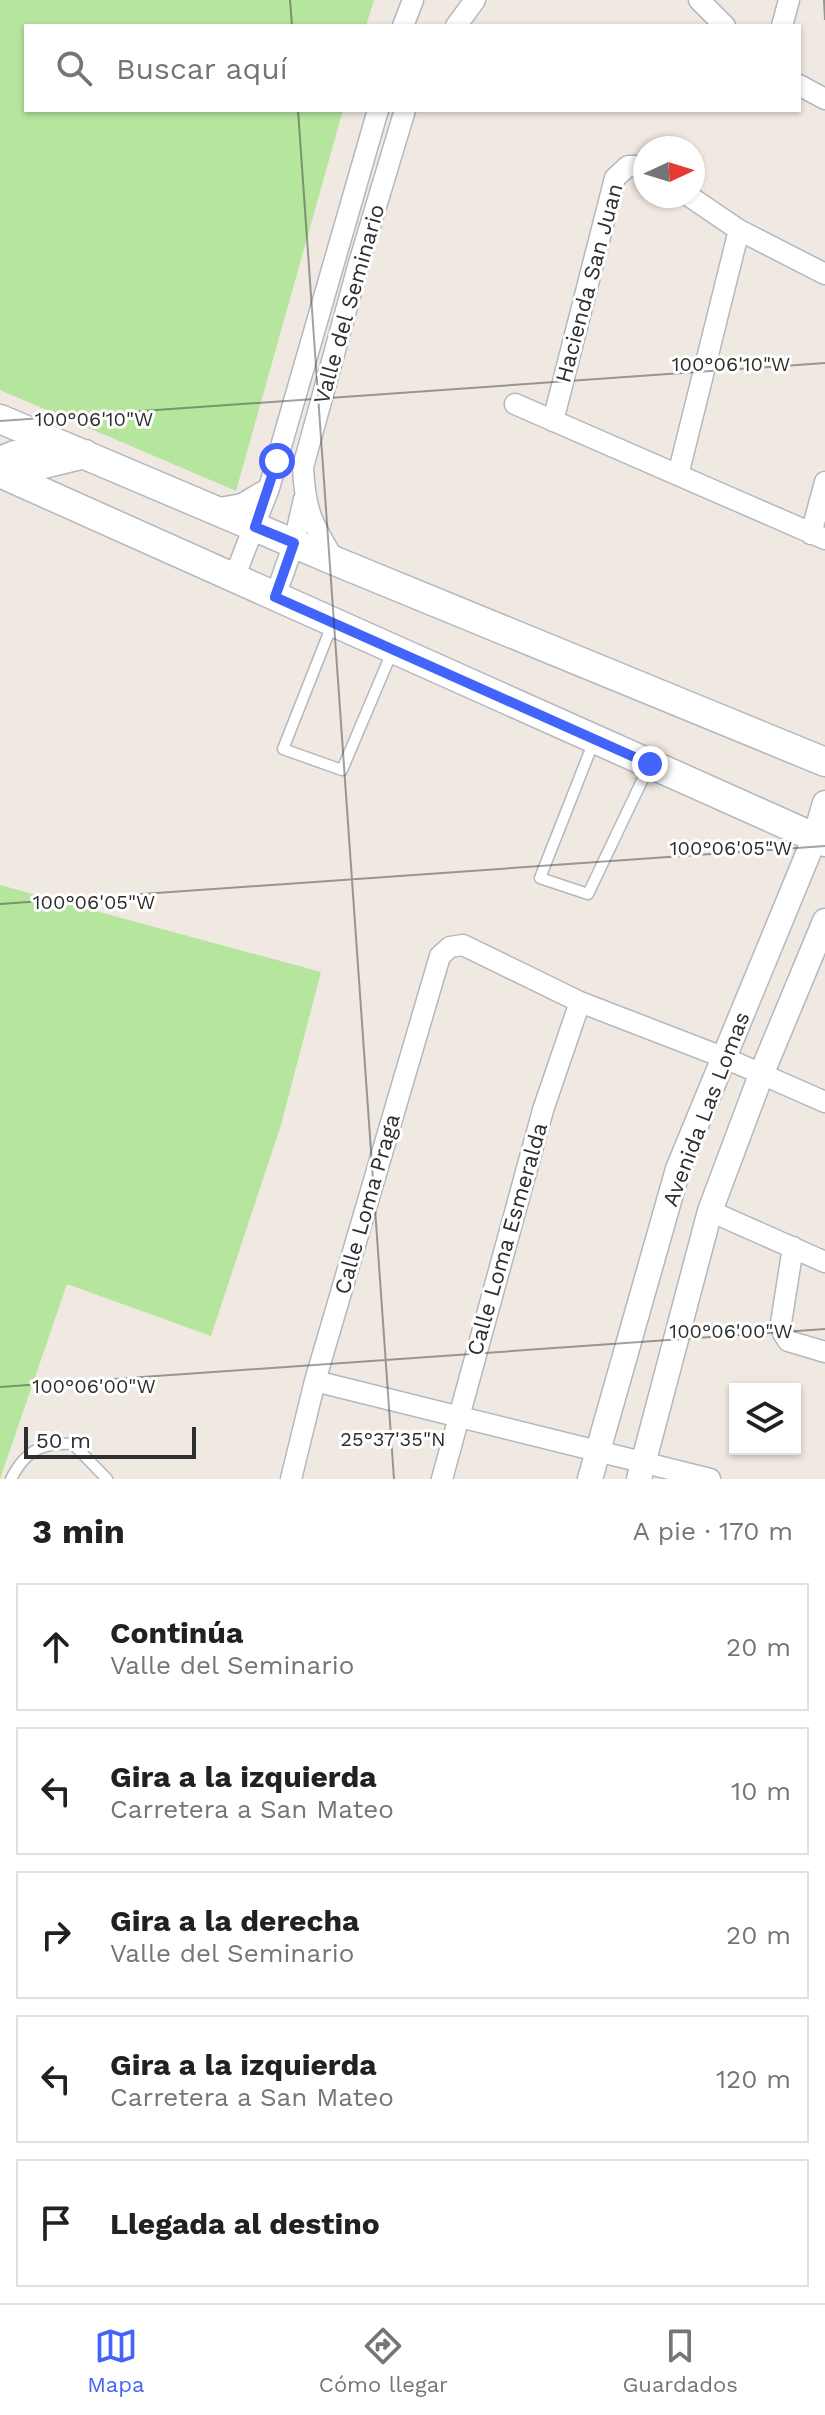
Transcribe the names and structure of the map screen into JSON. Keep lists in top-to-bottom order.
{
  "streets": {
    "street": [
      "Hacienda San Juan",
      "Valle del Seminario",
      "Avenida Las Lomas",
      "Calle Loma Praga",
      "Calle Loma Esmeralda"
    ]
  },
  "crossings": [
    ["Calle Loma Praga", "Calle Loma Esmeralda"]
  ],
  "scale_bar": "50 m",
  "north": "right",
  "page": {
    "search": "Buscar aquí",
    "scale": "50 m",
    "heading": ["3 min", "A pie · 170 m"],
    "list": [
      ["Continúa", "Valle del Seminario", "20 m"],
      ["Gira a la izquierda", "Carretera a San Mateo", "10 m"],
      ["Gira a la derecha", "Valle del Seminario", "20 m"],
      ["Gira a la izquierda", "Carretera a San Mateo", "120 m"],
      "Llegada al destino"
    ],
    "nav": ["Mapa", "Cómo llegar", "Guardados"]
  },
  "coordinates": [
    "100°06'10\"W",
    "100°06'05\"W",
    "100°06'00\"W",
    "25°37'35\"N"
  ]
}
